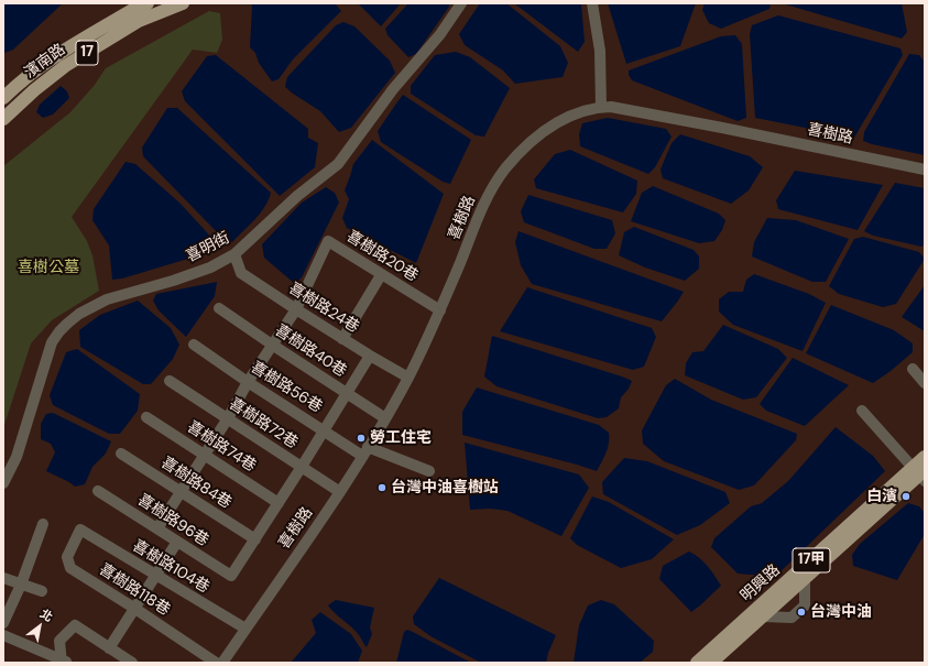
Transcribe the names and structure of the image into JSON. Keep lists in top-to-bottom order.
{
  "streets": {
    "main road": [
      "17",
      "濱南路",
      "17甲",
      "明興路"
    ],
    "street": [
      "喜樹路",
      "喜明街",
      "喜樹路20巷",
      "喜樹路24巷",
      "喜樹路40巷",
      "喜樹路56巷",
      "喜樹路72巷",
      "喜樹路74巷",
      "喜樹路84巷",
      "喜樹路96巷",
      "喜樹路104巷",
      "喜樹路118巷"
    ]
  },
  "crossings": [
    ["喜樹路", "喜樹路20巷"],
    ["喜樹路", "喜樹路24巷"],
    ["喜樹路", "喜樹路40巷"],
    ["喜樹路", "喜樹路56巷"],
    ["喜樹路", "喜樹路72巷"],
    ["喜樹路", "喜樹路104巷"],
    ["喜明街", "喜樹路24巷"],
    ["喜樹路20巷", "喜樹路24巷"],
    ["喜樹路84巷", "喜樹路96巷"],
    ["喜樹路104巷", "喜樹路118巷"]
  ],
  "parks": ["喜樹公墓"],
  "places": [
    "勞工住宅",
    "台灣中油喜樹站",
    "白濱",
    "台灣中油"
  ],
  "north": "top right"
}
